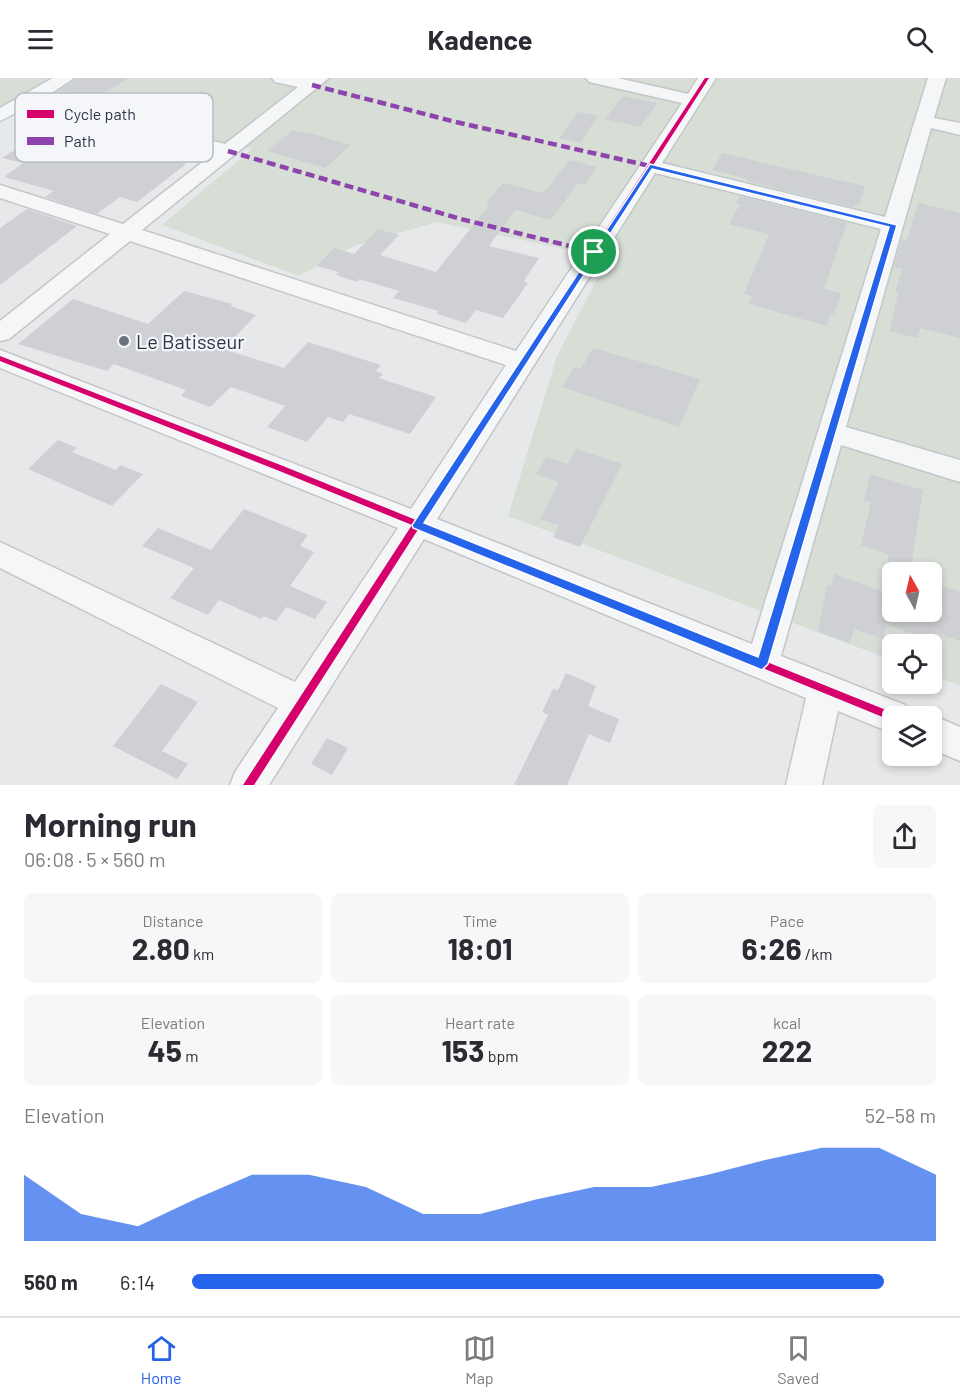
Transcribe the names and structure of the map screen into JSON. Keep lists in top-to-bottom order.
{
  "places": ["Le Batisseur"],
  "legend": ["Cycle path", "Path"],
  "north": "top",
  "page": {
    "header": "Kadence",
    "heading": ["Morning run", "06:08 · 5 × 560 m"],
    "stats": [
      ["Distance", "2.80 km"],
      ["Time", "18:01"],
      ["Pace", "6:26 /km"],
      ["Elevation", "45 m"],
      ["Heart rate", "153 bpm"],
      ["kcal", "222"]
    ],
    "chart": ["Elevation", "52–58 m"],
    "list": [
      {
        "name": "560 m",
        "note": "6:14"
      }
    ],
    "tabs": ["Home", "Map", "Saved"]
  }
}
